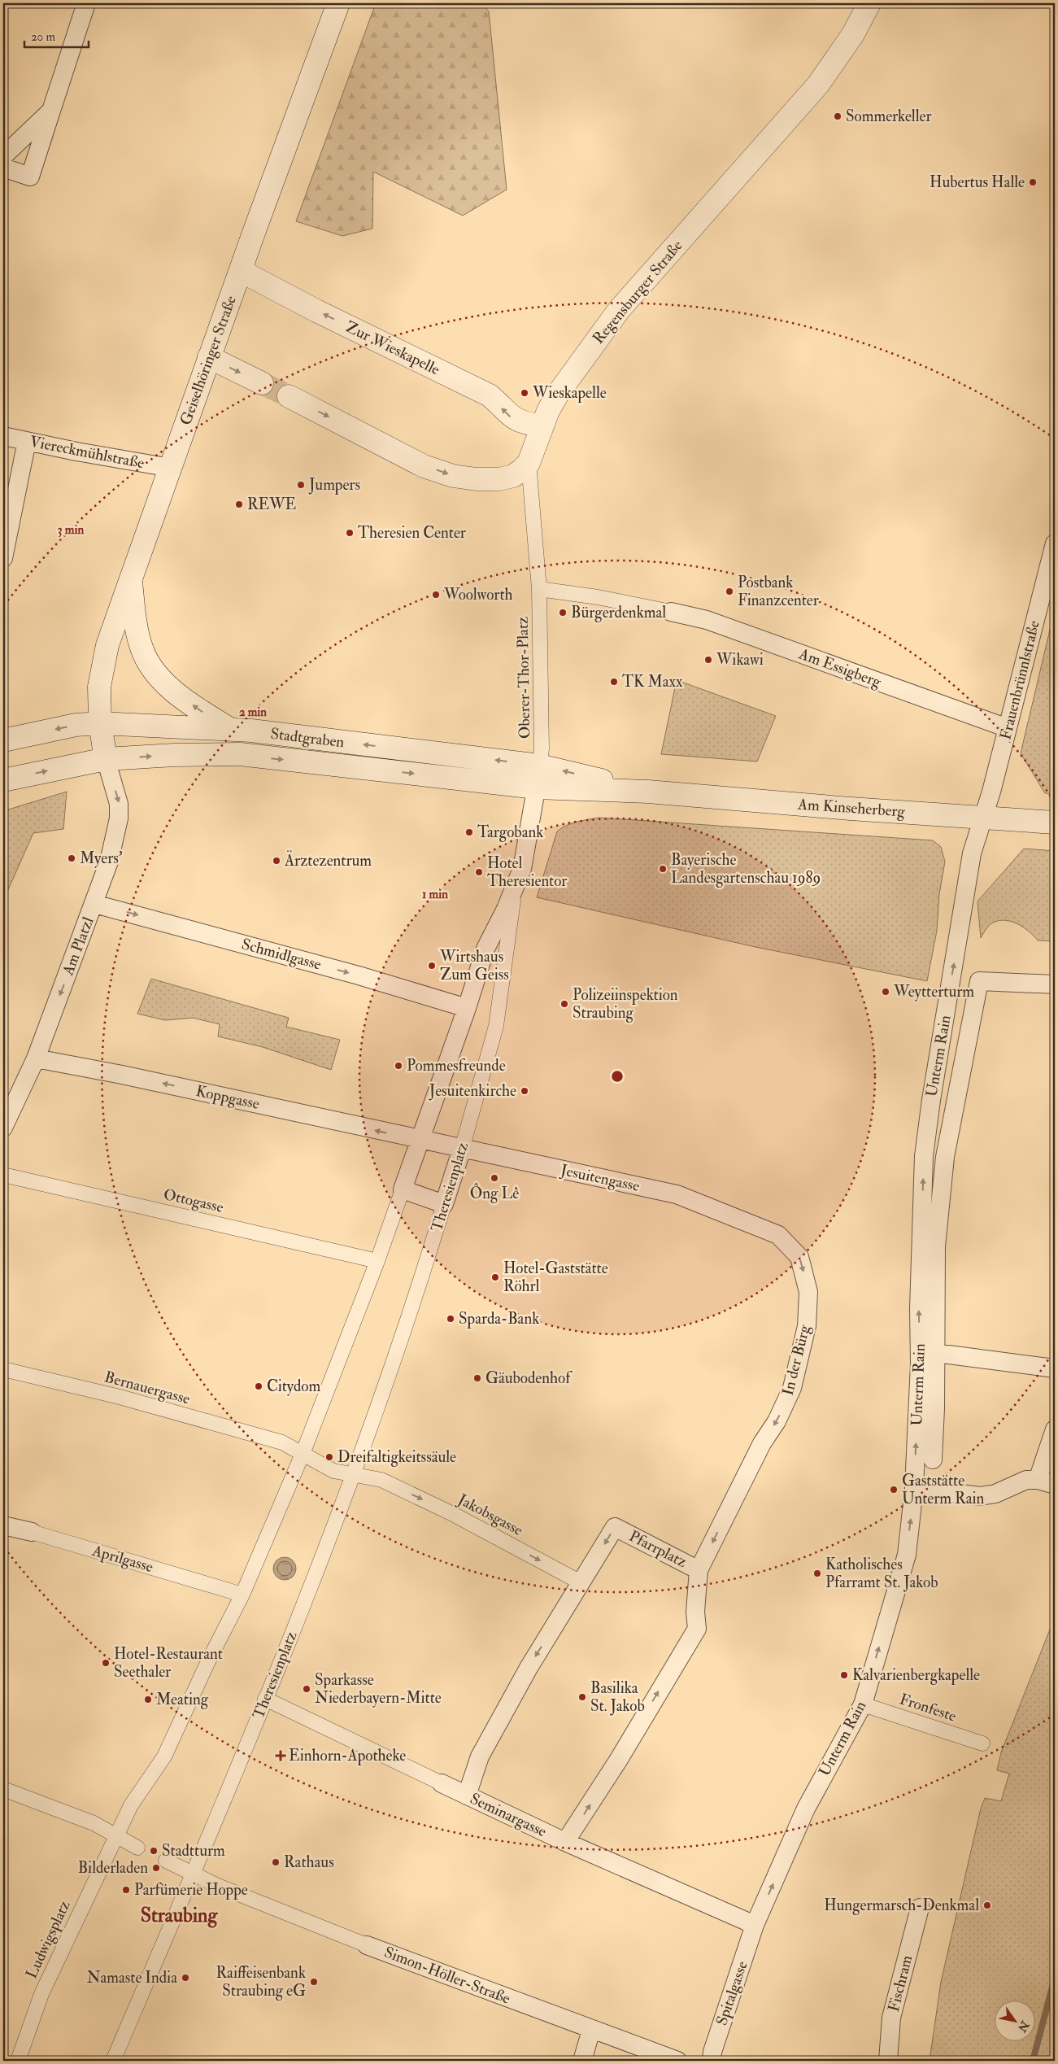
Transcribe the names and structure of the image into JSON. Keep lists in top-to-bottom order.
{
  "streets": {
    "main road": [
      "Regensburger Straße",
      "Zur Wieskapelle",
      "Geiselhöringer Straße",
      "Stadtgraben",
      "Am Kinseherberg"
    ],
    "street": [
      "Viereckmühlstraße",
      "Am Essigberg",
      "Oberer-Thor-Platz",
      "Frauenbrünnlstraße",
      "Am Platzl",
      "Schmidlgasse",
      "Unterm Rain",
      "Koppgasse",
      "Jesuitengasse",
      "Theresienplatz",
      "Ottogasse",
      "In der Bürg",
      "Bernauergasse",
      "Jakobsgasse",
      "Pfarrplatz",
      "Aprilgasse",
      "Fronfeste",
      "Seminargasse",
      "Ludwigsplatz",
      "Simon-Höller-Straße",
      "Fischram",
      "Spitalgasse"
    ]
  },
  "crossings": [
    ["Regensburger Straße", "Zur Wieskapelle"],
    ["Regensburger Straße", "Oberer-Thor-Platz"],
    ["Zur Wieskapelle", "Geiselhöringer Straße"],
    ["Geiselhöringer Straße", "Viereckmühlstraße"],
    ["Geiselhöringer Straße", "Stadtgraben"],
    ["Geiselhöringer Straße", "Am Platzl"],
    ["Am Essigberg", "Frauenbrünnlstraße"],
    ["Oberer-Thor-Platz", "Stadtgraben"],
    ["Oberer-Thor-Platz", "Am Kinseherberg"],
    ["Oberer-Thor-Platz", "Theresienplatz"],
    ["Frauenbrünnlstraße", "Am Kinseherberg"],
    ["Frauenbrünnlstraße", "Unterm Rain"],
    ["Stadtgraben", "Am Kinseherberg"],
    ["Stadtgraben", "Am Platzl"],
    ["Stadtgraben", "Theresienplatz"],
    ["Am Kinseherberg", "Unterm Rain"],
    ["Am Kinseherberg", "Theresienplatz"],
    ["Am Platzl", "Schmidlgasse"],
    ["Am Platzl", "Koppgasse"],
    ["Schmidlgasse", "Theresienplatz"],
    ["Unterm Rain", "Fronfeste"],
    ["Unterm Rain", "Seminargasse"],
    ["Unterm Rain", "Spitalgasse"],
    ["Koppgasse", "Jesuitengasse"],
    ["Koppgasse", "Theresienplatz"],
    ["Jesuitengasse", "Theresienplatz"],
    ["Jesuitengasse", "In der Bürg"],
    ["Theresienplatz", "Ottogasse"],
    ["Theresienplatz", "Bernauergasse"],
    ["Theresienplatz", "Jakobsgasse"],
    ["Theresienplatz", "Aprilgasse"],
    ["Theresienplatz", "Seminargasse"],
    ["Theresienplatz", "Ludwigsplatz"],
    ["Theresienplatz", "Simon-Höller-Straße"],
    ["In der Bürg", "Pfarrplatz"],
    ["Jakobsgasse", "Pfarrplatz"],
    ["Pfarrplatz", "Seminargasse"],
    ["Seminargasse", "Spitalgasse"]
  ],
  "one_way": [
    "Am Platzl",
    "Schmidlgasse",
    "Koppgasse",
    "Jakobsgasse"
  ],
  "districts": ["Straubing"],
  "places": {
    "other": [
      "Sommerkeller",
      "Hubertus Halle",
      "Wieskapelle",
      "Jumpers",
      "REWE",
      "Theresien Center",
      "Postbank Finanzcenter",
      "Woolworth",
      "Bürgerdenkmal",
      "Wikawi",
      "TK Maxx",
      "Targobank",
      "Myers'",
      "Ärztezentrum",
      "Bayerische Landesgartenschau 1989",
      "Hotel Theresientor",
      "Wirtshaus Zum Geiss",
      "Weytterturm",
      "Polizeiinspektion Straubing",
      "Pommesfreunde",
      "Jesuitenkirche",
      "Ông Lê",
      "Hotel-Gaststätte Röhrl",
      "Sparda-Bank",
      "Gäubodenhof",
      "Citydom",
      "Dreifaltigkeitssäule",
      "Gaststätte Unterm Rain",
      "Katholisches Pfarramt St. Jakob",
      "Hotel-Restaurant Seethaler",
      "Kalvarienbergkapelle",
      "Sparkasse Niederbayern-Mitte",
      "Basilika St. Jakob",
      "Meating",
      "Stadtturm",
      "Rathaus",
      "Bilderladen",
      "Parfümerie Hoppe",
      "Hungermarsch-Denkmal",
      "Namaste India",
      "Raiffeisenbank Straubing eG"
    ],
    "health": ["Einhorn-Apotheke"]
  },
  "scale_bar": "20 m",
  "north": "bottom right",
  "rings": ["3 min", "2 min", "1 min"]
}
